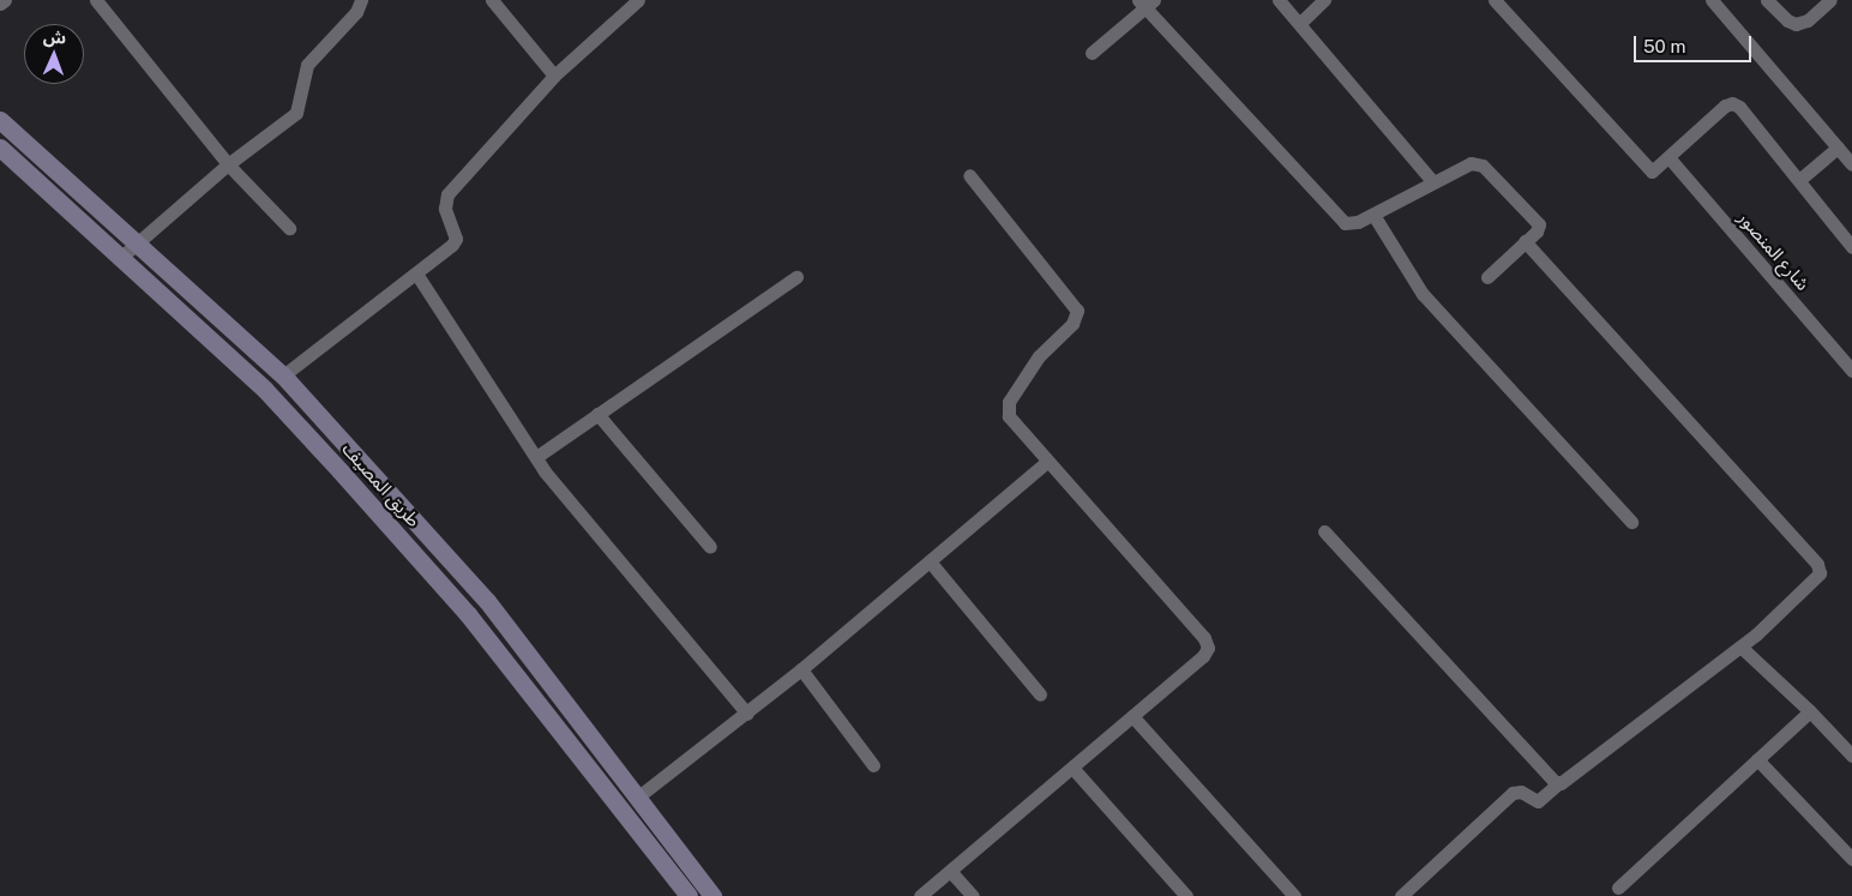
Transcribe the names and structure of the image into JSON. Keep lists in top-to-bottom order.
{
  "streets": {
    "street": ["شارع المنصور", "طريق المصيف"]
  },
  "scale_bar": "50 m",
  "north": "top"
}
